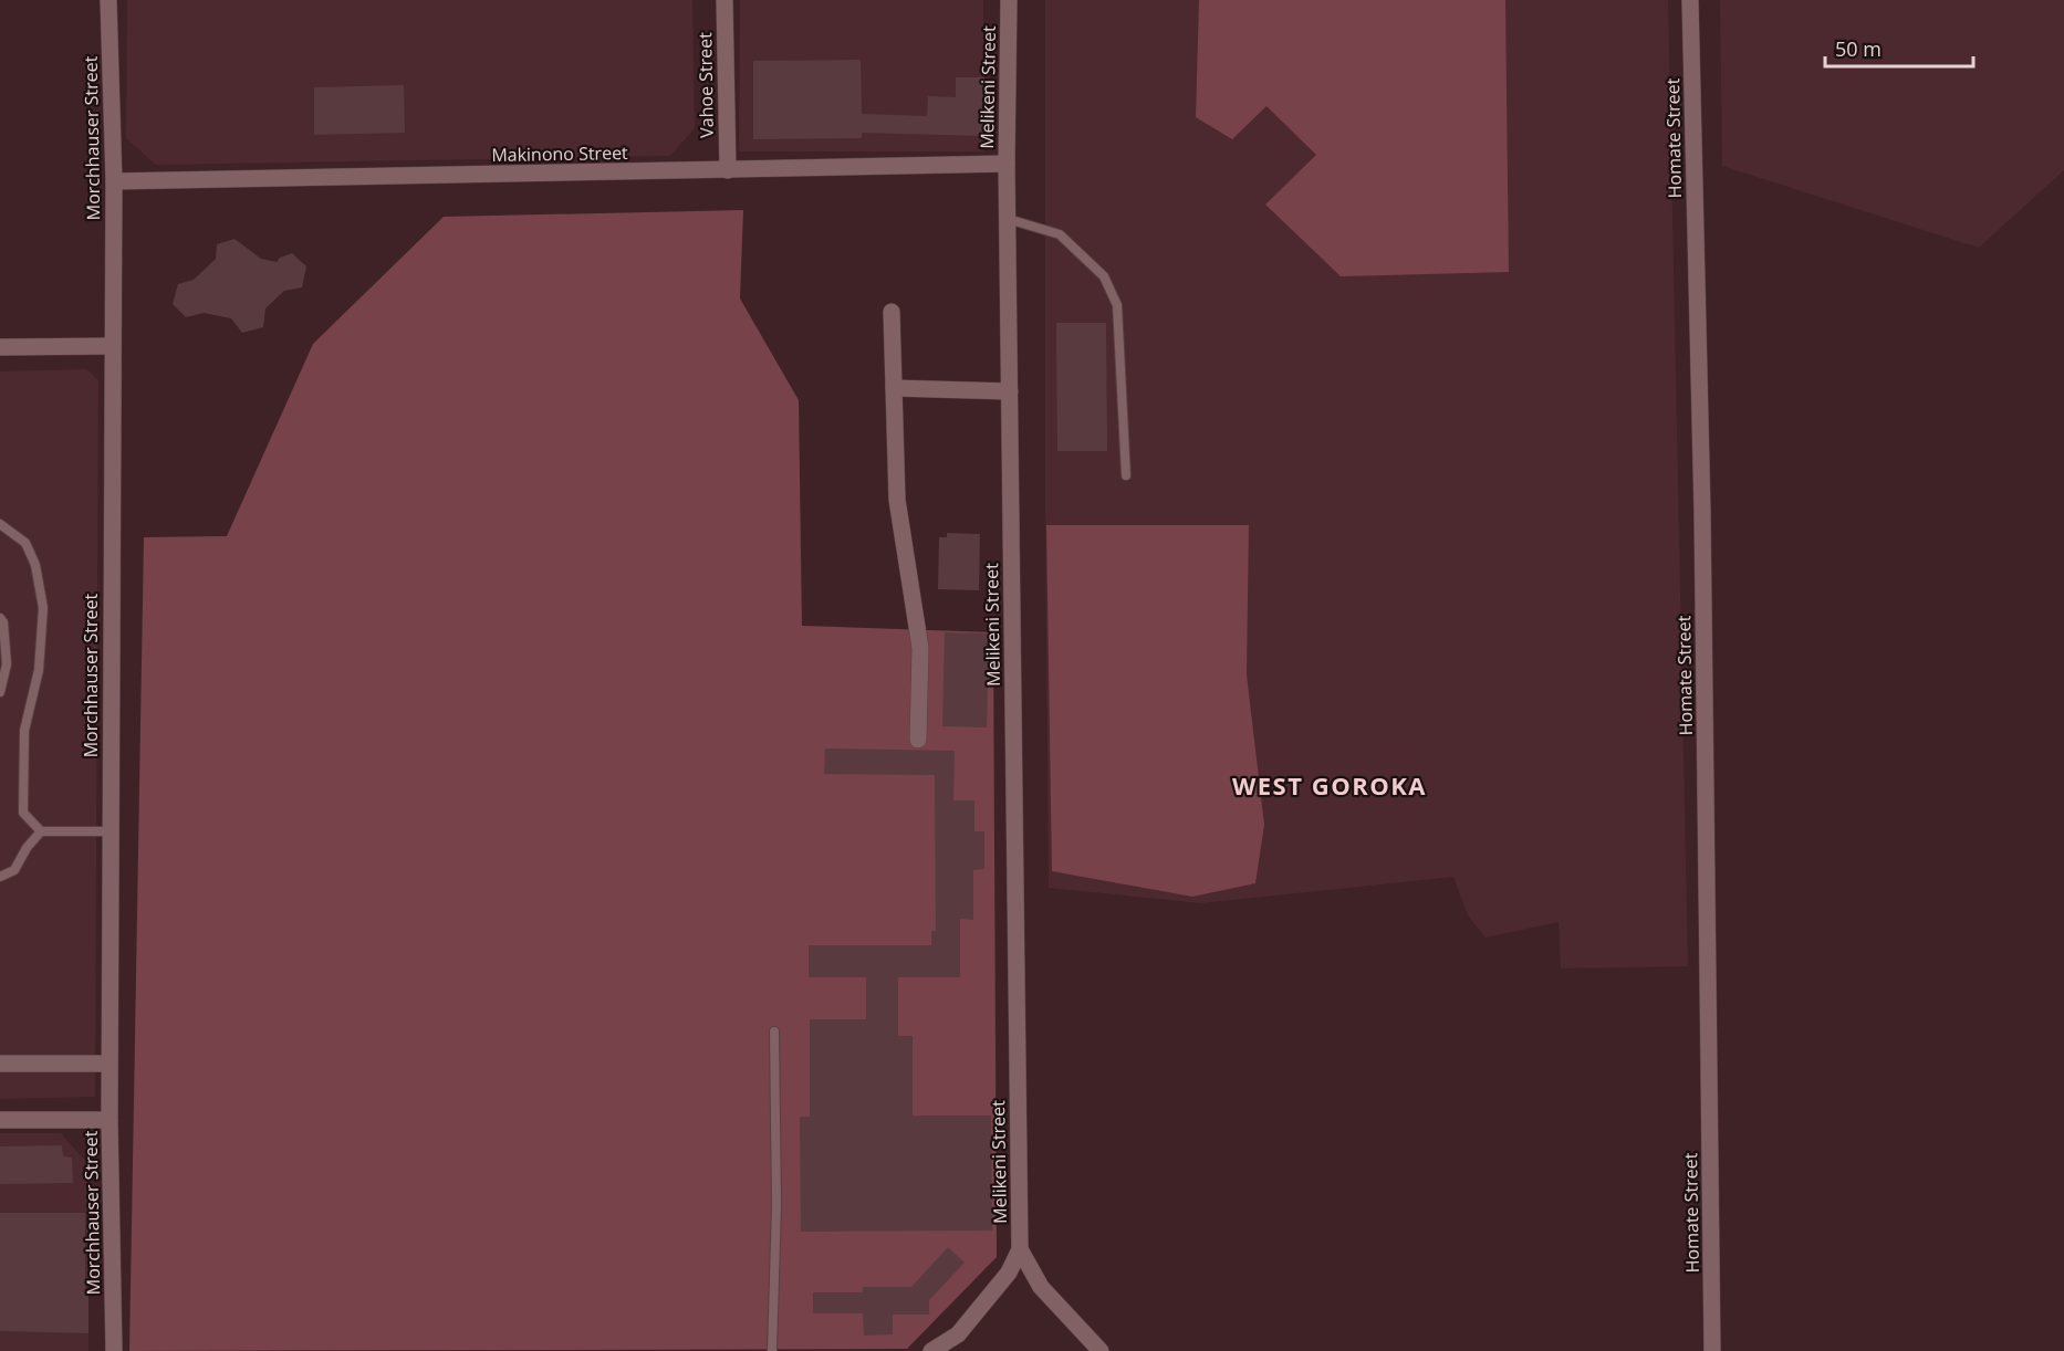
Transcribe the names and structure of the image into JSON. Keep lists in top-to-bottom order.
{
  "streets": {
    "street": [
      "Vahoe Street",
      "Melikeni Street",
      "Morchhauser Street",
      "Homate Street",
      "Makinono Street"
    ]
  },
  "crossings": [
    ["Vahoe Street", "Makinono Street"],
    ["Melikeni Street", "Makinono Street"],
    ["Morchhauser Street", "Makinono Street"]
  ],
  "districts": ["WEST GOROKA"],
  "scale_bar": "50 m"
}
